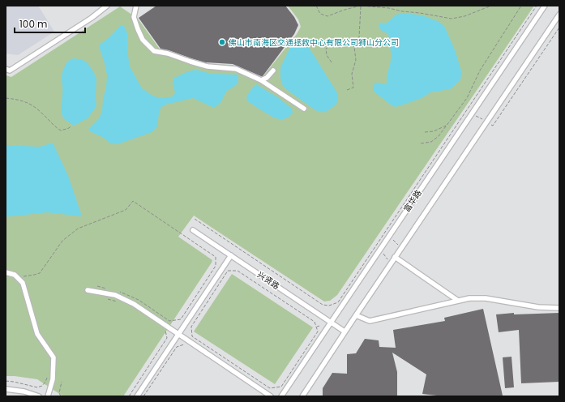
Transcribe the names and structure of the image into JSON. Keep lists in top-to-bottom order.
{
  "streets": {
    "street": ["富华路", "兴贤路"]
  },
  "crossings": [
    ["富华路", "兴贤路"]
  ],
  "places": ["佛山市南海区交通拯救中心有限公司狮山分公司"],
  "scale_bar": "100 m"
}
